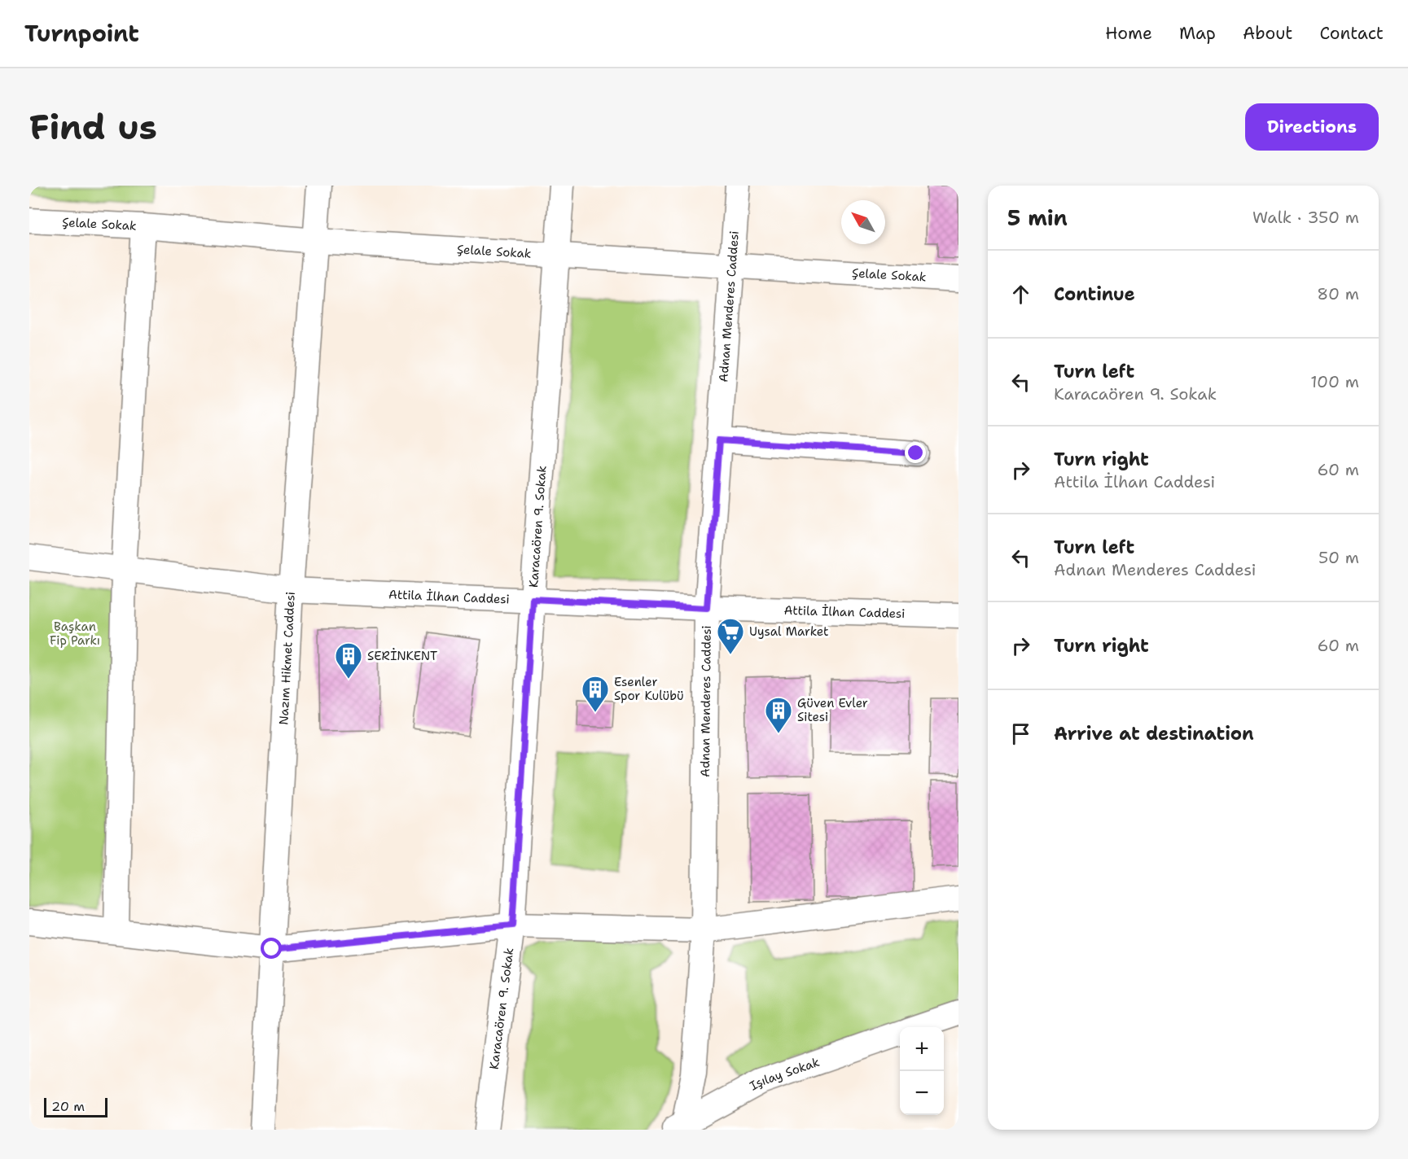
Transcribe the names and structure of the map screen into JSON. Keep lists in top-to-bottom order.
{
  "streets": {
    "street": [
      "Şelale Sokak",
      "Adnan Menderes Caddesi",
      "Karacaören 9. Sokak",
      "Attila İlhan Caddesi",
      "Nazım Hikmet Caddesi",
      "Işılay Sokak"
    ]
  },
  "crossings": [
    ["Şelale Sokak", "Adnan Menderes Caddesi"],
    ["Şelale Sokak", "Karacaören 9. Sokak"],
    ["Şelale Sokak", "Nazım Hikmet Caddesi"],
    ["Adnan Menderes Caddesi", "Attila İlhan Caddesi"],
    ["Adnan Menderes Caddesi", "Işılay Sokak"],
    ["Karacaören 9. Sokak", "Attila İlhan Caddesi"],
    ["Attila İlhan Caddesi", "Nazım Hikmet Caddesi"]
  ],
  "parks": ["Başkan Fip Parkı"],
  "places": {
    "supermarket": ["Uysal Market"],
    "building": ["SERİNKENT", "Esenler Spor Kulübü", "Güven Evler Sitesi"]
  },
  "scale_bar": "20 m",
  "north": "top left",
  "page": {
    "header": "Turnpoint",
    "nav": [
      "Home",
      "Map",
      "About",
      "Contact"
    ],
    "buttons": "Directions",
    "title": "Find us",
    "heading": ["5 min", "Walk · 350 m"],
    "list": [
      ["Continue", "80 m"],
      ["Turn left", "Karacaören 9. Sokak", "100 m"],
      ["Turn right", "Attila İlhan Caddesi", "60 m"],
      ["Turn left", "Adnan Menderes Caddesi", "50 m"],
      ["Turn right", "60 m"],
      "Arrive at destination"
    ],
    "map_buttons": ["+", "−"],
    "scale": "20 m"
  }
}
